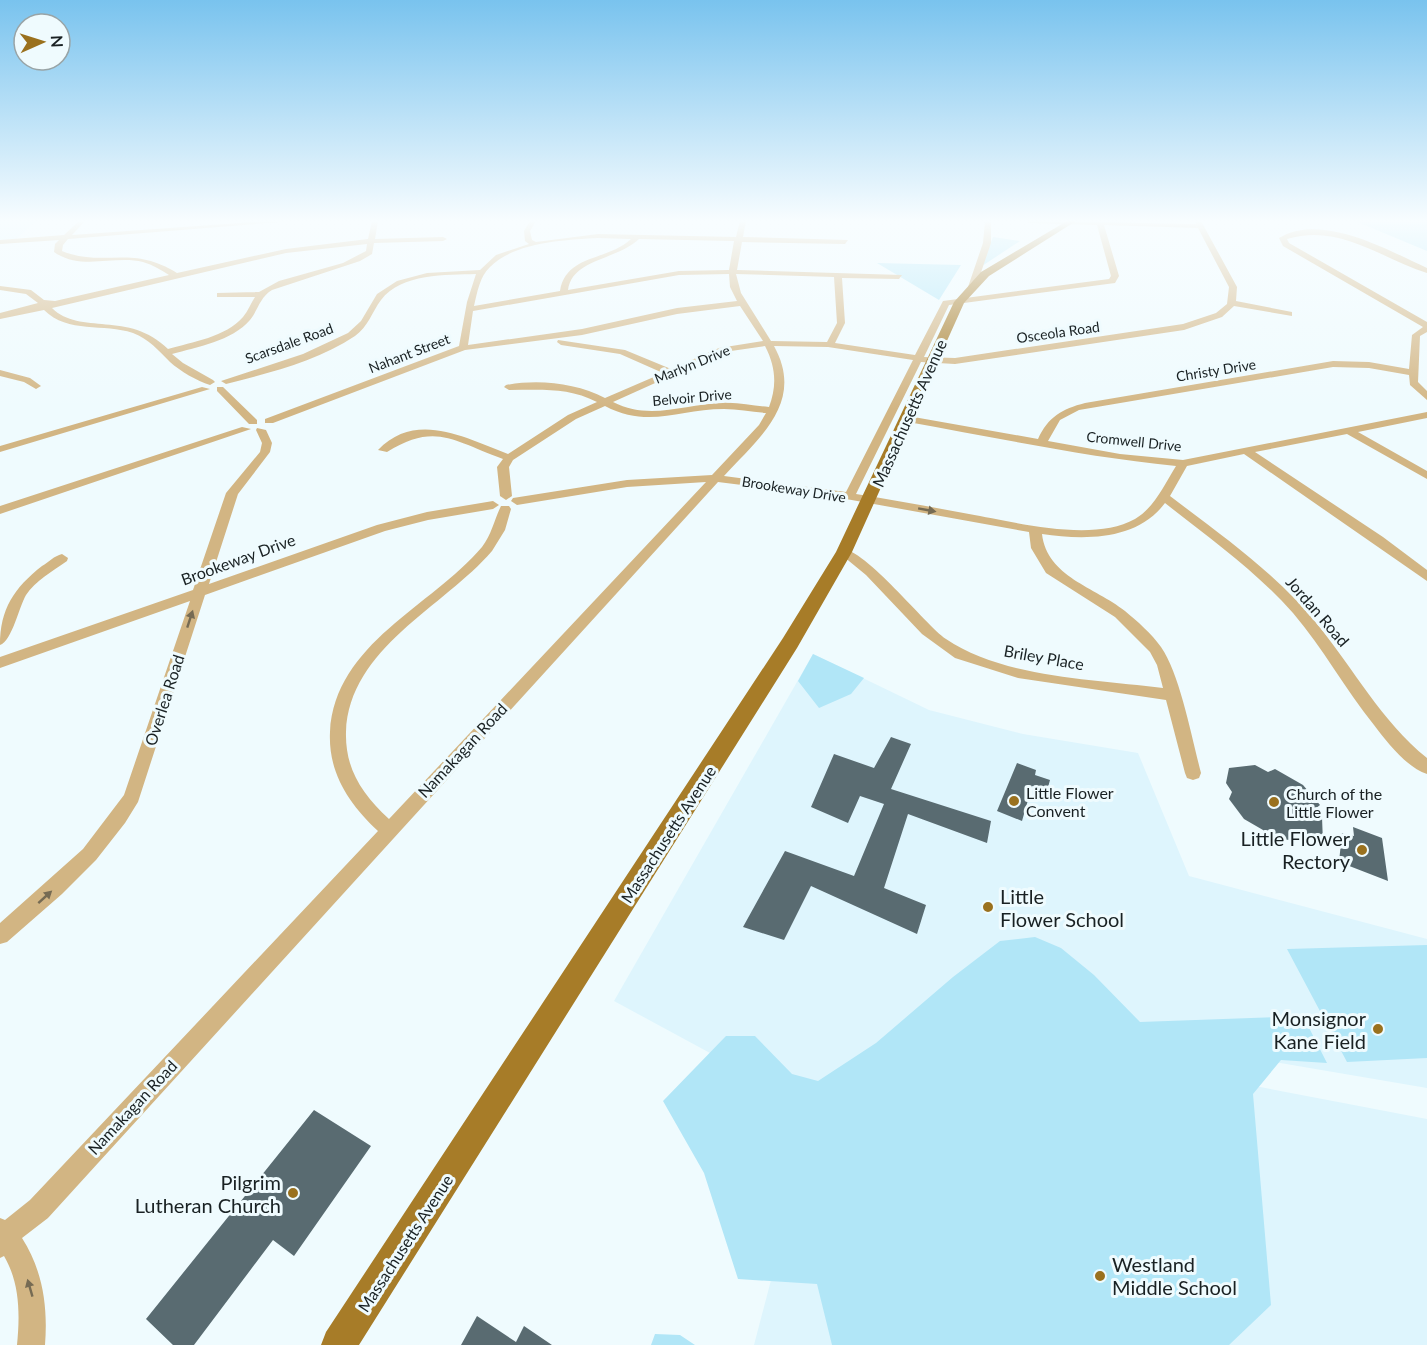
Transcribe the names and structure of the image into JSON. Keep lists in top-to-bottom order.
{
  "streets": {
    "main road": ["Massachusetts Avenue"],
    "street": [
      "Osceola Road",
      "Scarsdale Road",
      "Nahant Street",
      "Marlyn Drive",
      "Christy Drive",
      "Belvoir Drive",
      "Cromwell Drive",
      "Brookeway Drive",
      "Jordan Road",
      "Briley Place",
      "Overlea Road",
      "Namakagan Road"
    ]
  },
  "crossings": [
    ["Osceola Road", "Marlyn Drive"],
    ["Osceola Road", "Massachusetts Avenue"],
    ["Nahant Street", "Overlea Road"],
    ["Nahant Street", "Namakagan Road"],
    ["Marlyn Drive", "Belvoir Drive"],
    ["Marlyn Drive", "Massachusetts Avenue"],
    ["Marlyn Drive", "Namakagan Road"],
    ["Christy Drive", "Cromwell Drive"],
    ["Belvoir Drive", "Namakagan Road"],
    ["Massachusetts Avenue", "Cromwell Drive"],
    ["Massachusetts Avenue", "Brookeway Drive"],
    ["Massachusetts Avenue", "Briley Place"],
    ["Cromwell Drive", "Brookeway Drive"],
    ["Brookeway Drive", "Jordan Road"],
    ["Brookeway Drive", "Overlea Road"],
    ["Brookeway Drive", "Namakagan Road"]
  ],
  "one_way": ["Overlea Road"],
  "places": [
    "Little Flower Convent",
    "Church of the Little Flower",
    "Little Flower Rectory",
    "Little Flower School",
    "Monsignor Kane Field",
    "Pilgrim Lutheran Church",
    "Westland Middle School"
  ],
  "north": "right"
}
